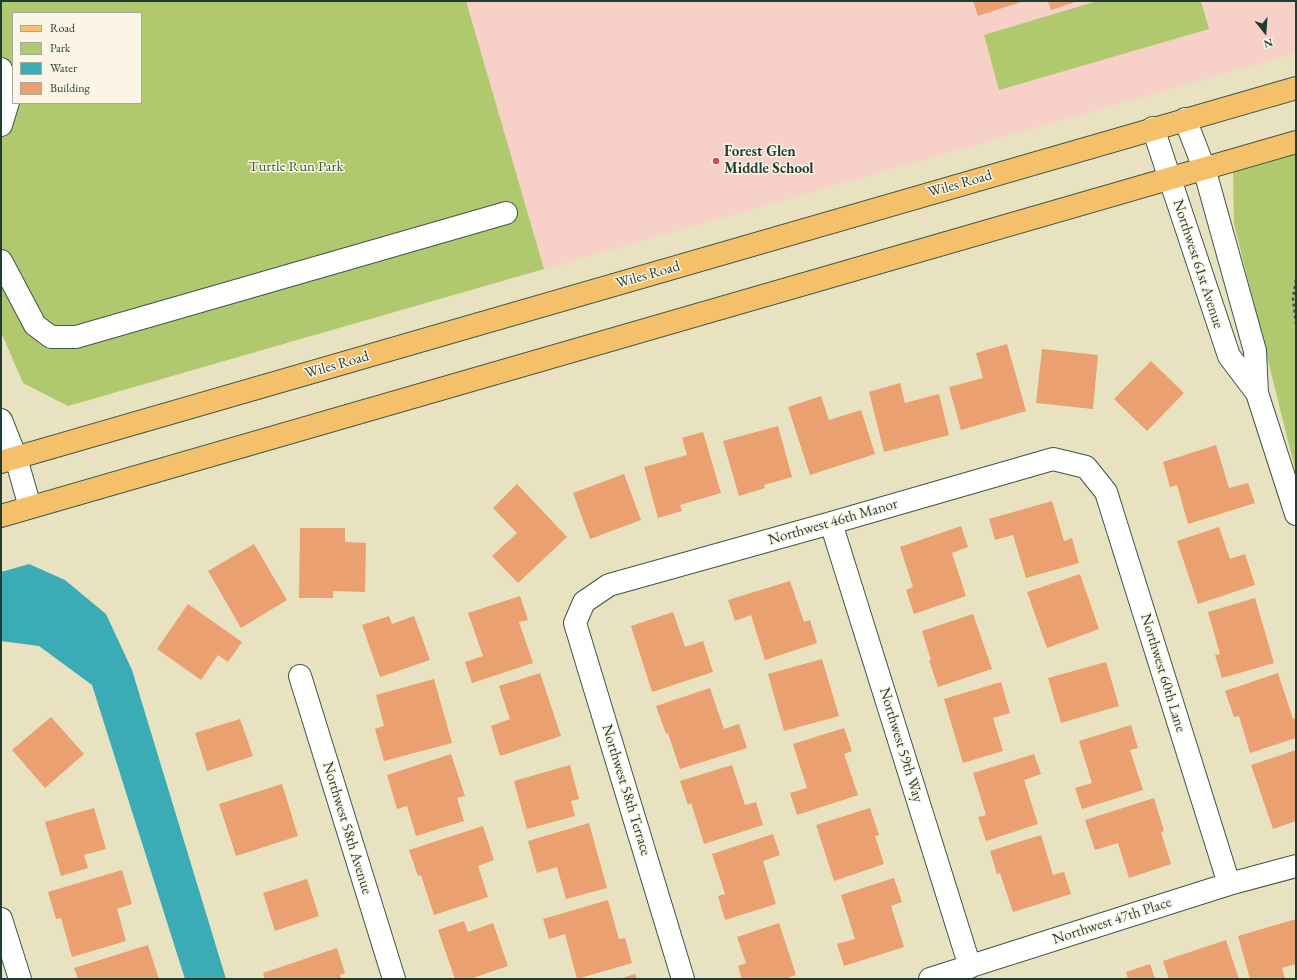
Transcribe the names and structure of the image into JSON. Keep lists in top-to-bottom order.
{
  "streets": {
    "main road": ["Wiles Road"],
    "street": [
      "Northwest 61st Avenue",
      "Northwest 46th Manor",
      "Northwest 60th Lane",
      "Northwest 59th Way",
      "Northwest 58th Terrace",
      "Northwest 58th Avenue",
      "Northwest 47th Place"
    ]
  },
  "crossings": [
    ["Wiles Road", "Northwest 61st Avenue"],
    ["Northwest 46th Manor", "Northwest 60th Lane"],
    ["Northwest 46th Manor", "Northwest 59th Way"],
    ["Northwest 46th Manor", "Northwest 58th Terrace"],
    ["Northwest 60th Lane", "Northwest 47th Place"],
    ["Northwest 59th Way", "Northwest 47th Place"]
  ],
  "parks": ["Turtle Run Park"],
  "places": ["Forest Glen Middle School"],
  "legend": [
    "Road",
    "Park",
    "Water",
    "Building"
  ],
  "north": "bottom"
}
